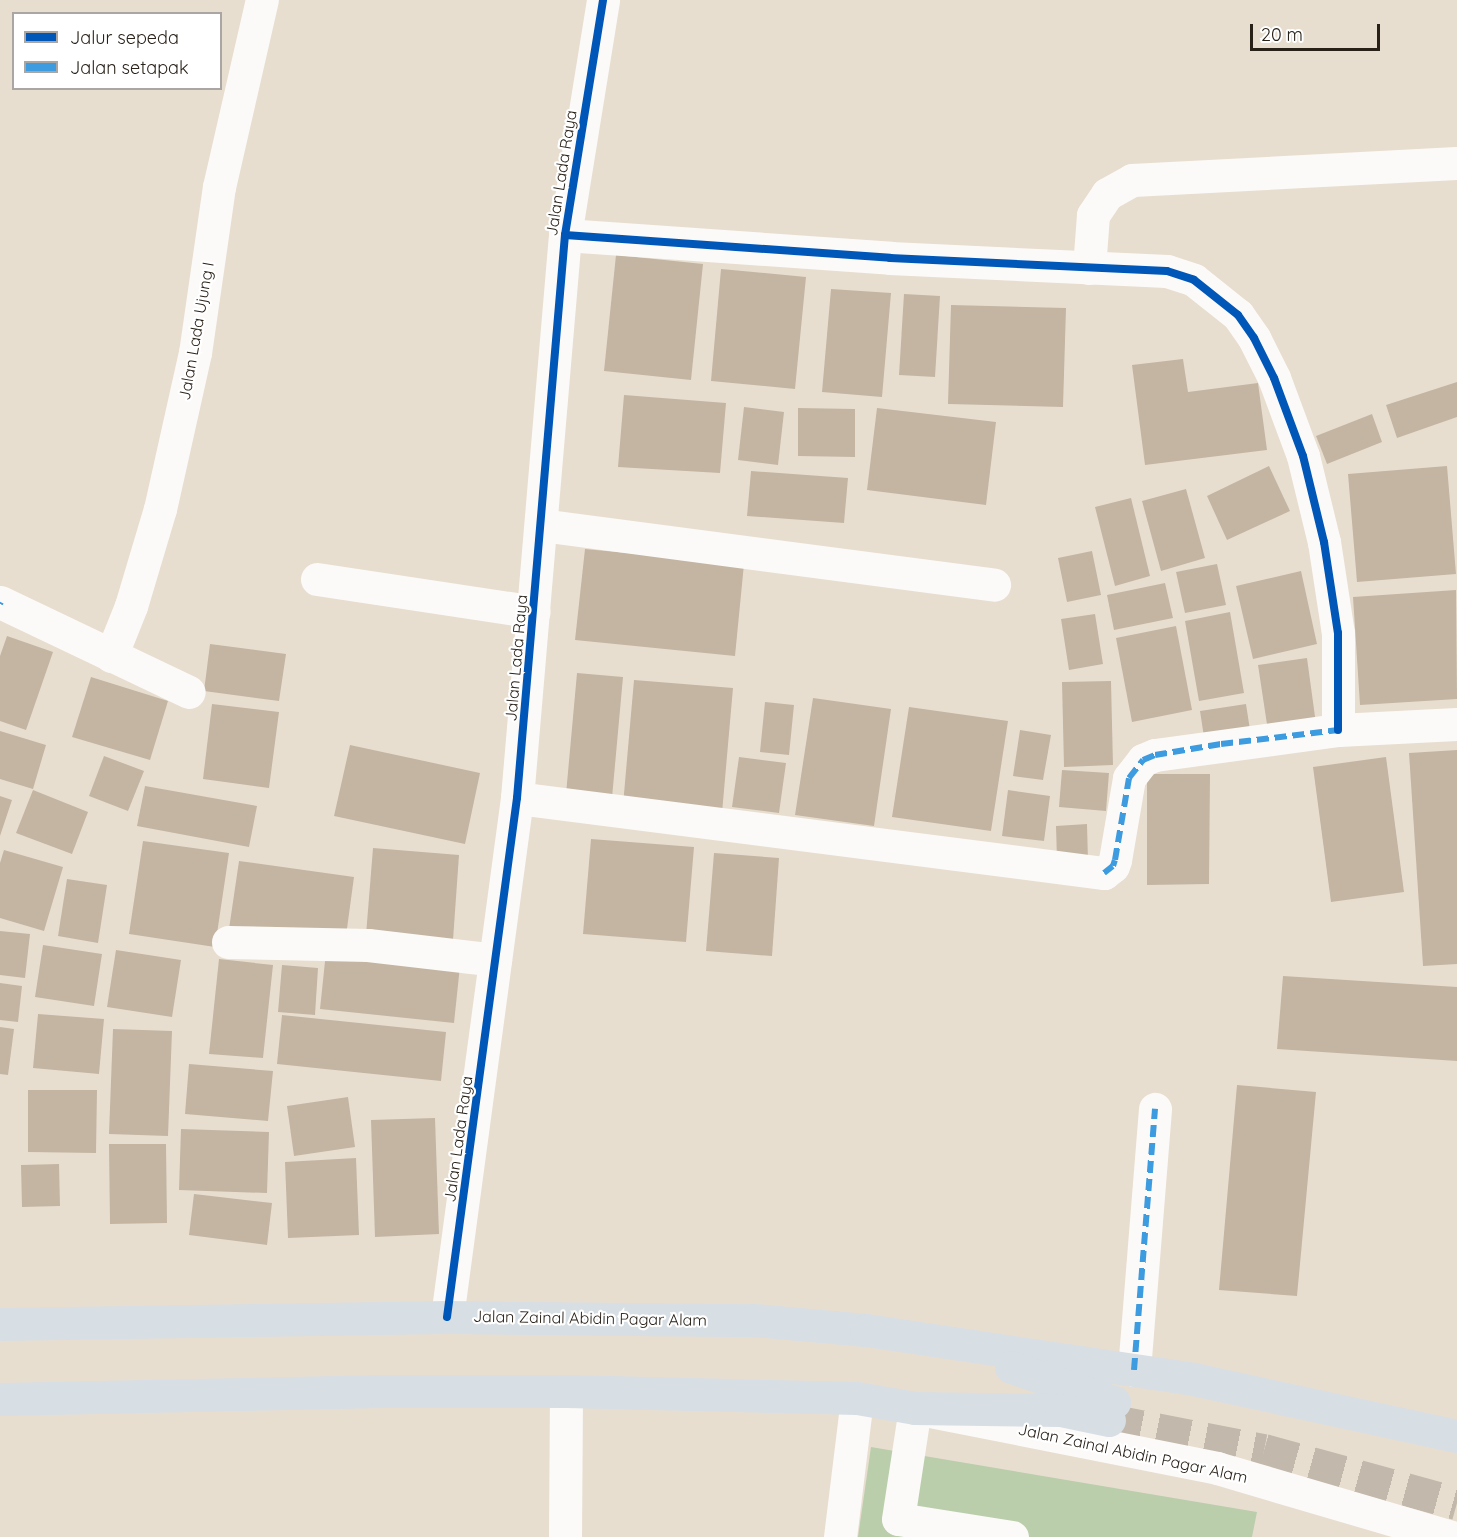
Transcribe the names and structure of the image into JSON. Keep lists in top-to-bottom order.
{
  "streets": {
    "highway": ["Jalan Zainal Abidin Pagar Alam"],
    "street": ["Jalan Lada Raya", "Jalan Lada Ujung I"]
  },
  "crossings": [
    ["Jalan Lada Raya", "Jalan Zainal Abidin Pagar Alam"]
  ],
  "legend": ["Jalur sepeda", "Jalan setapak"],
  "scale_bar": "20 m"
}
